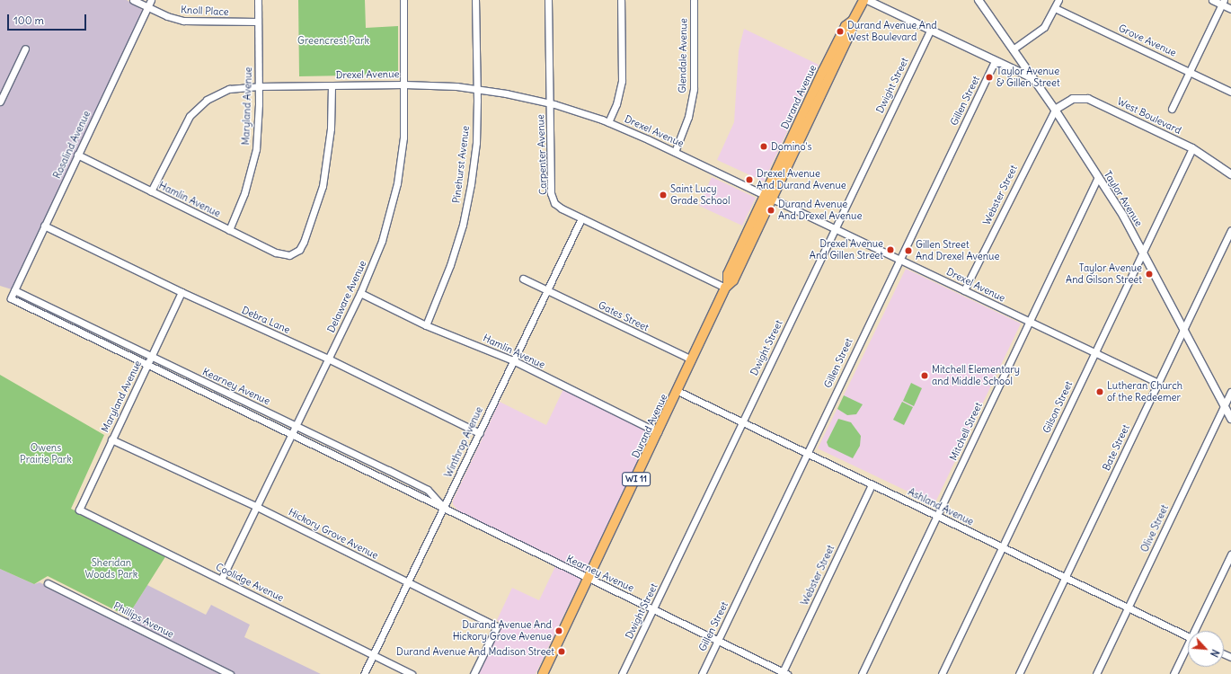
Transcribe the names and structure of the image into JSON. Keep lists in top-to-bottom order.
{
  "streets": {
    "main road": ["Durand Avenue", "WI 11"],
    "street": [
      "Knoll Place",
      "Grove Avenue",
      "Glendale Avenue",
      "Drexel Avenue",
      "Dwight Street",
      "Gillen Street",
      "Maryland Avenue",
      "West Boulevard",
      "Rosalind Avenue",
      "Carpenter Avenue",
      "Pinehurst Avenue",
      "Webster Street",
      "Taylor Avenue",
      "Hamlin Avenue",
      "Delaware Avenue",
      "Gates Street",
      "Debra Lane",
      "Kearney Avenue",
      "Gilson Street",
      "Mitchell Street",
      "Winthrop Avenue",
      "Bate Street",
      "Ashland Avenue",
      "Olive Street",
      "Hickory Grove Avenue",
      "Coolidge Avenue",
      "Phillips Avenue"
    ]
  },
  "crossings": [
    ["Knoll Place", "Maryland Avenue"],
    ["Knoll Place", "Rosalind Avenue"],
    ["Glendale Avenue", "Drexel Avenue"],
    ["Drexel Avenue", "Dwight Street"],
    ["Drexel Avenue", "Durand Avenue"],
    ["Drexel Avenue", "Gillen Street"],
    ["Drexel Avenue", "Maryland Avenue"],
    ["Drexel Avenue", "Carpenter Avenue"],
    ["Drexel Avenue", "Pinehurst Avenue"],
    ["Drexel Avenue", "Webster Street"],
    ["Drexel Avenue", "Hamlin Avenue"],
    ["Drexel Avenue", "Delaware Avenue"],
    ["Drexel Avenue", "Gilson Street"],
    ["Drexel Avenue", "Mitchell Street"],
    ["Drexel Avenue", "Bate Street"],
    ["Dwight Street", "Kearney Avenue"],
    ["Dwight Street", "Ashland Avenue"],
    ["Durand Avenue", "Carpenter Avenue"],
    ["Durand Avenue", "Hamlin Avenue"],
    ["Durand Avenue", "Gates Street"],
    ["Durand Avenue", "Kearney Avenue"],
    ["Durand Avenue", "Ashland Avenue"],
    ["Gillen Street", "Kearney Avenue"],
    ["Gillen Street", "Ashland Avenue"],
    ["Maryland Avenue", "Hamlin Avenue"],
    ["Maryland Avenue", "Debra Lane"],
    ["Maryland Avenue", "Kearney Avenue"],
    ["Maryland Avenue", "Hickory Grove Avenue"],
    ["Maryland Avenue", "Coolidge Avenue"],
    ["West Boulevard", "Webster Street"],
    ["West Boulevard", "Taylor Avenue"],
    ["West Boulevard", "Gilson Street"],
    ["Rosalind Avenue", "Hamlin Avenue"],
    ["Rosalind Avenue", "Debra Lane"],
    ["Rosalind Avenue", "Kearney Avenue"],
    ["Carpenter Avenue", "Winthrop Avenue"],
    ["Pinehurst Avenue", "Hamlin Avenue"],
    ["Webster Street", "Taylor Avenue"],
    ["Webster Street", "Kearney Avenue"],
    ["Webster Street", "Ashland Avenue"],
    ["Taylor Avenue", "Gilson Street"],
    ["Taylor Avenue", "Mitchell Street"],
    ["Taylor Avenue", "Bate Street"],
    ["Taylor Avenue", "Olive Street"],
    ["Hamlin Avenue", "Delaware Avenue"],
    ["Hamlin Avenue", "Winthrop Avenue"],
    ["Delaware Avenue", "Debra Lane"],
    ["Delaware Avenue", "Kearney Avenue"],
    ["Delaware Avenue", "Hickory Grove Avenue"],
    ["Delaware Avenue", "Coolidge Avenue"],
    ["Gates Street", "Winthrop Avenue"],
    ["Debra Lane", "Winthrop Avenue"],
    ["Kearney Avenue", "Winthrop Avenue"],
    ["Gilson Street", "Ashland Avenue"],
    ["Mitchell Street", "Ashland Avenue"],
    ["Winthrop Avenue", "Hickory Grove Avenue"],
    ["Winthrop Avenue", "Coolidge Avenue"],
    ["Bate Street", "Ashland Avenue"],
    ["Ashland Avenue", "Olive Street"]
  ],
  "parks": ["Greencrest Park", "Owens Prairie Park", "Sheridan Woods Park"],
  "places": [
    "Durand Avenue And West Boulevard",
    "Taylor Avenue & Gillen Street",
    "Domino's",
    "Drexel Avenue And Durand Avenue",
    "Saint Lucy Grade School",
    "Durand Avenue And Drexel Avenue",
    "Drexel Avenue And Gillen Street",
    "Gillen Street And Drexel Avenue",
    "Taylor Avenue And Gilson Street",
    "Mitchell Elementary and Middle School",
    "Lutheran Church of the Redeemer",
    "Durand Avenue And Hickory Grove Avenue",
    "Durand Avenue And Madison Street"
  ],
  "scale_bar": "100 m",
  "north": "bottom right"
}
